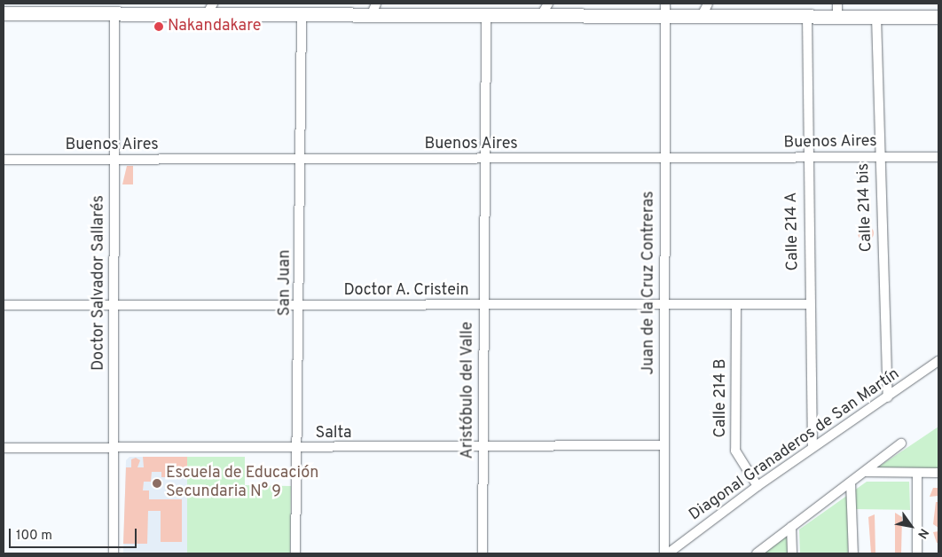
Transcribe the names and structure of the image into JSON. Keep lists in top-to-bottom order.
{
  "streets": {
    "street": [
      "Buenos Aires",
      "Calle 214 bis",
      "Calle 214 A",
      "Doctor Salvador Sallarés",
      "San Juan",
      "Juan de la Cruz Contreras",
      "Doctor A. Cristein",
      "Aristóbulo del Valle",
      "Calle 214 B",
      "Salta",
      "Diagonal Granaderos de San Martín"
    ]
  },
  "crossings": [
    ["Buenos Aires", "Calle 214 bis"],
    ["Buenos Aires", "Calle 214 A"],
    ["Buenos Aires", "Doctor Salvador Sallarés"],
    ["Buenos Aires", "San Juan"],
    ["Buenos Aires", "Juan de la Cruz Contreras"],
    ["Buenos Aires", "Aristóbulo del Valle"],
    ["Calle 214 bis", "Diagonal Granaderos de San Martín"],
    ["Calle 214 A", "Doctor A. Cristein"],
    ["Calle 214 A", "Diagonal Granaderos de San Martín"],
    ["Doctor Salvador Sallarés", "Doctor A. Cristein"],
    ["Doctor Salvador Sallarés", "Salta"],
    ["San Juan", "Doctor A. Cristein"],
    ["San Juan", "Salta"],
    ["Juan de la Cruz Contreras", "Doctor A. Cristein"],
    ["Juan de la Cruz Contreras", "Salta"],
    ["Juan de la Cruz Contreras", "Diagonal Granaderos de San Martín"],
    ["Doctor A. Cristein", "Aristóbulo del Valle"],
    ["Doctor A. Cristein", "Calle 214 B"],
    ["Aristóbulo del Valle", "Salta"],
    ["Calle 214 B", "Diagonal Granaderos de San Martín"]
  ],
  "places": ["Nakandakare", "Escuela de Educación Secundaria N° 9"],
  "scale_bar": "100 m",
  "north": "bottom right"
}
